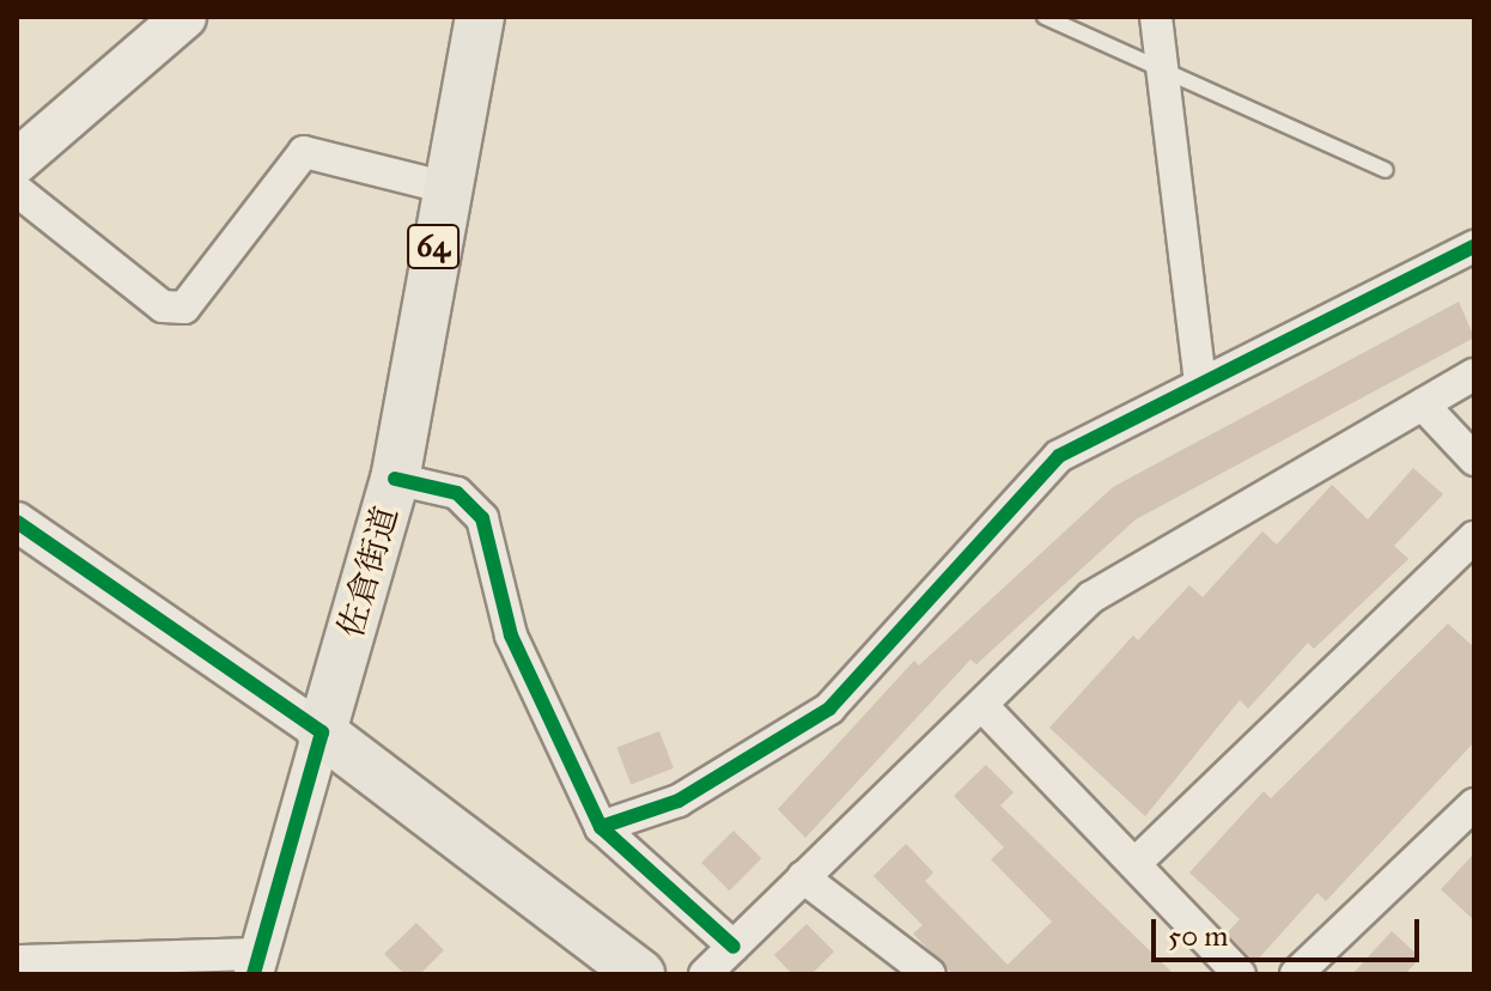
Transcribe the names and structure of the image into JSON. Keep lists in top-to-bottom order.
{
  "streets": {
    "main road": ["64", "佐倉街道"]
  },
  "scale_bar": "50 m"
}
